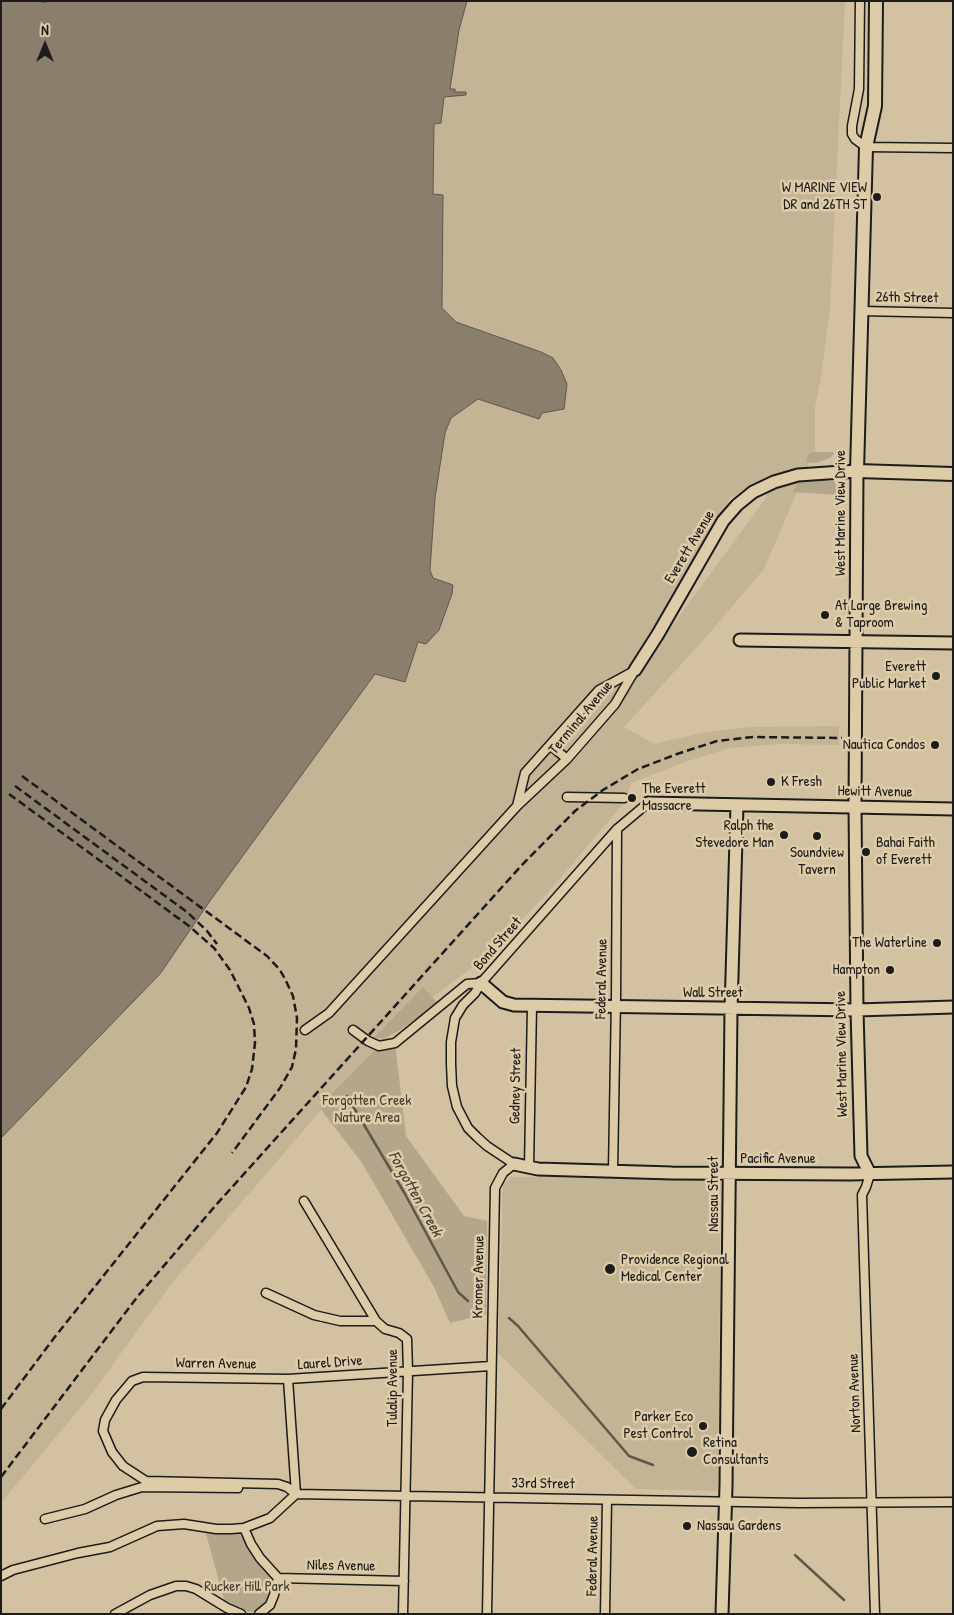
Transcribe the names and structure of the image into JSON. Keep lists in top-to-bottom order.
{
  "streets": {
    "main road": ["West Marine View Drive", "Everett Avenue"],
    "street": [
      "26th Street",
      "Terminal Avenue",
      "Hewitt Avenue",
      "Bond Street",
      "Federal Avenue",
      "Wall Street",
      "Gedney Street",
      "Pacific Avenue",
      "Nassau Street",
      "Kromer Avenue",
      "Laurel Drive",
      "Warren Avenue",
      "Tulalip Avenue",
      "Norton Avenue",
      "33rd Street",
      "Niles Avenue"
    ]
  },
  "crossings": [
    ["26th Street", "West Marine View Drive"],
    ["West Marine View Drive", "Everett Avenue"],
    ["West Marine View Drive", "Hewitt Avenue"],
    ["West Marine View Drive", "Wall Street"],
    ["West Marine View Drive", "Pacific Avenue"],
    ["West Marine View Drive", "Norton Avenue"],
    ["Everett Avenue", "Terminal Avenue"],
    ["Hewitt Avenue", "Nassau Street"],
    ["Bond Street", "Federal Avenue"],
    ["Bond Street", "Wall Street"],
    ["Federal Avenue", "Wall Street"],
    ["Federal Avenue", "Pacific Avenue"],
    ["Federal Avenue", "33rd Street"],
    ["Wall Street", "Gedney Street"],
    ["Wall Street", "Nassau Street"],
    ["Gedney Street", "Pacific Avenue"],
    ["Pacific Avenue", "Nassau Street"],
    ["Pacific Avenue", "Kromer Avenue"],
    ["Pacific Avenue", "Norton Avenue"],
    ["Nassau Street", "33rd Street"],
    ["Kromer Avenue", "Laurel Drive"],
    ["Kromer Avenue", "33rd Street"],
    ["Laurel Drive", "Warren Avenue"],
    ["Laurel Drive", "Tulalip Avenue"],
    ["Laurel Drive", "33rd Street"],
    ["Tulalip Avenue", "33rd Street"],
    ["Tulalip Avenue", "Niles Avenue"],
    ["Norton Avenue", "33rd Street"]
  ],
  "water": ["Forgotten Creek"],
  "parks": ["Forgotten Creek Nature Area", "Rucker Hill Park"],
  "places": [
    "W MARINE VIEW DR and 26TH ST",
    "At Large Brewing & Taproom",
    "Everett Public Market",
    "Nautica Condos",
    "K Fresh",
    "The Everett Massacre",
    "Ralph the Stevedore Man",
    "Soundview Tavern",
    "Bahai Faith of Everett",
    "The Waterline",
    "Hampton",
    "Providence Regional Medical Center",
    "Parker Eco Pest Control",
    "Retina Consultants",
    "Nassau Gardens"
  ],
  "north": "top"
}
